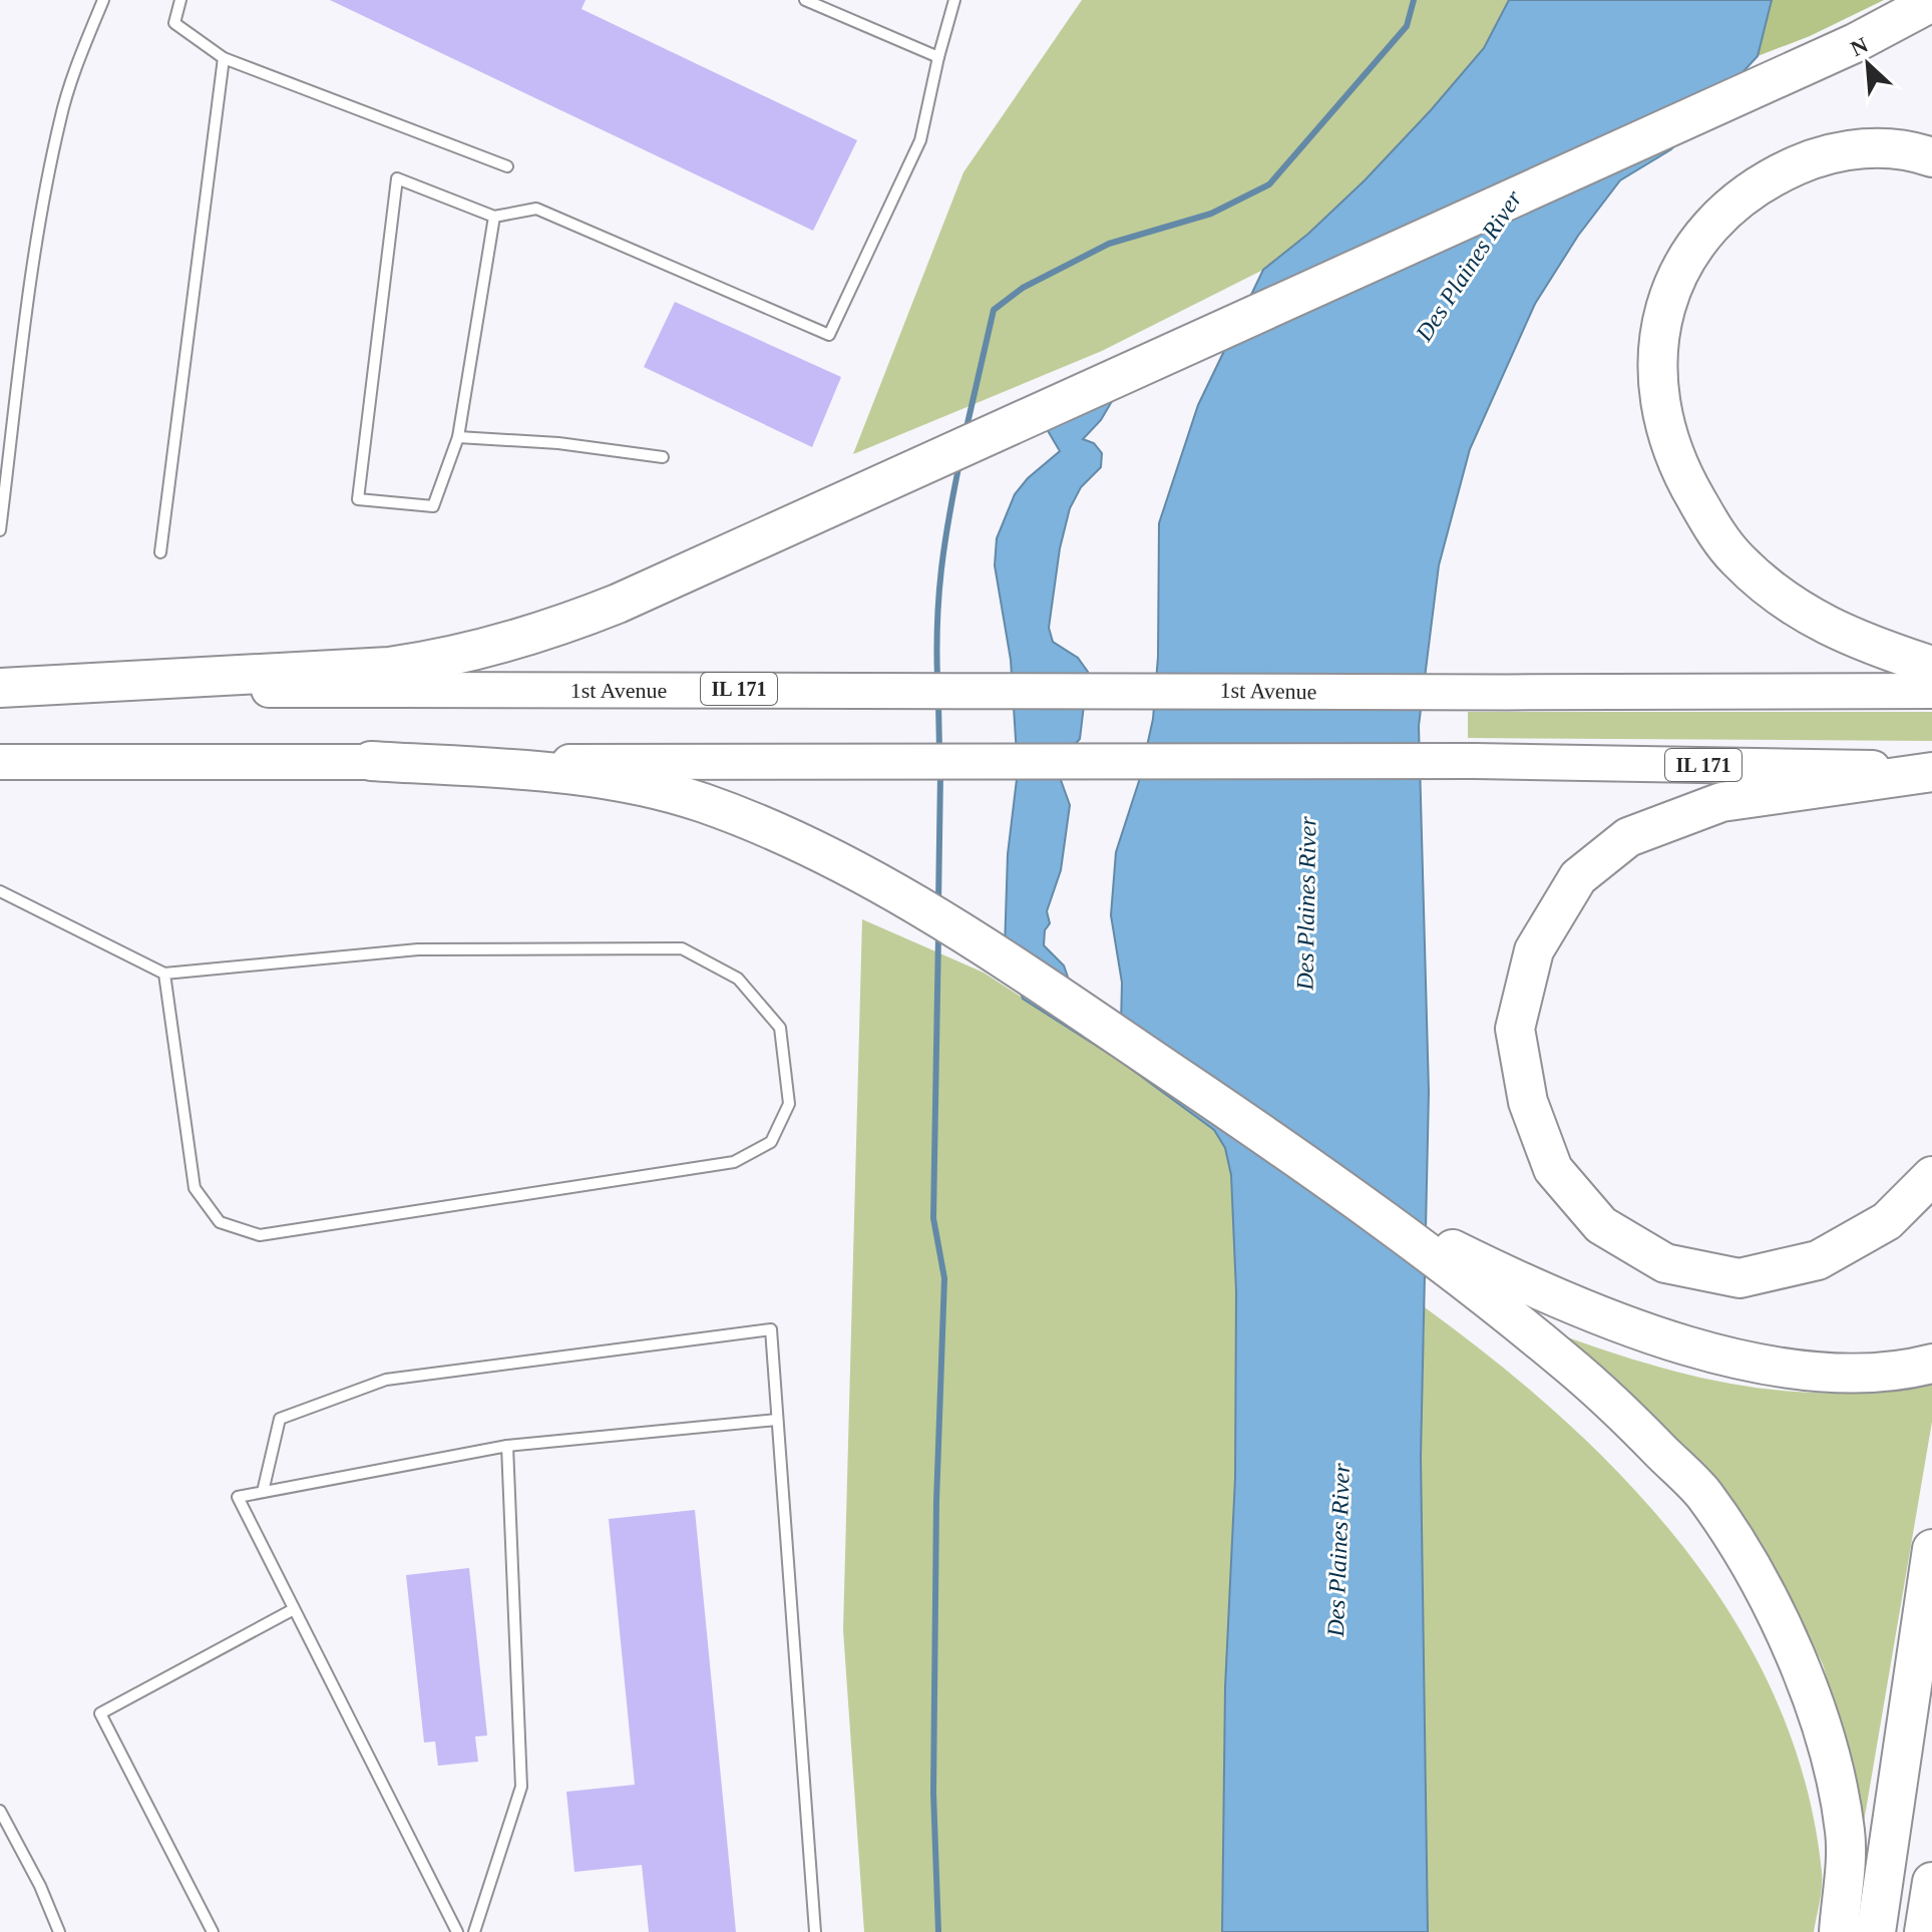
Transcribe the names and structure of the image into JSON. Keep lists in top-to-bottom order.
{
  "streets": {
    "main road": ["IL 171", "1st Avenue"]
  },
  "water": ["Des Plaines River"],
  "north": "top left"
}
